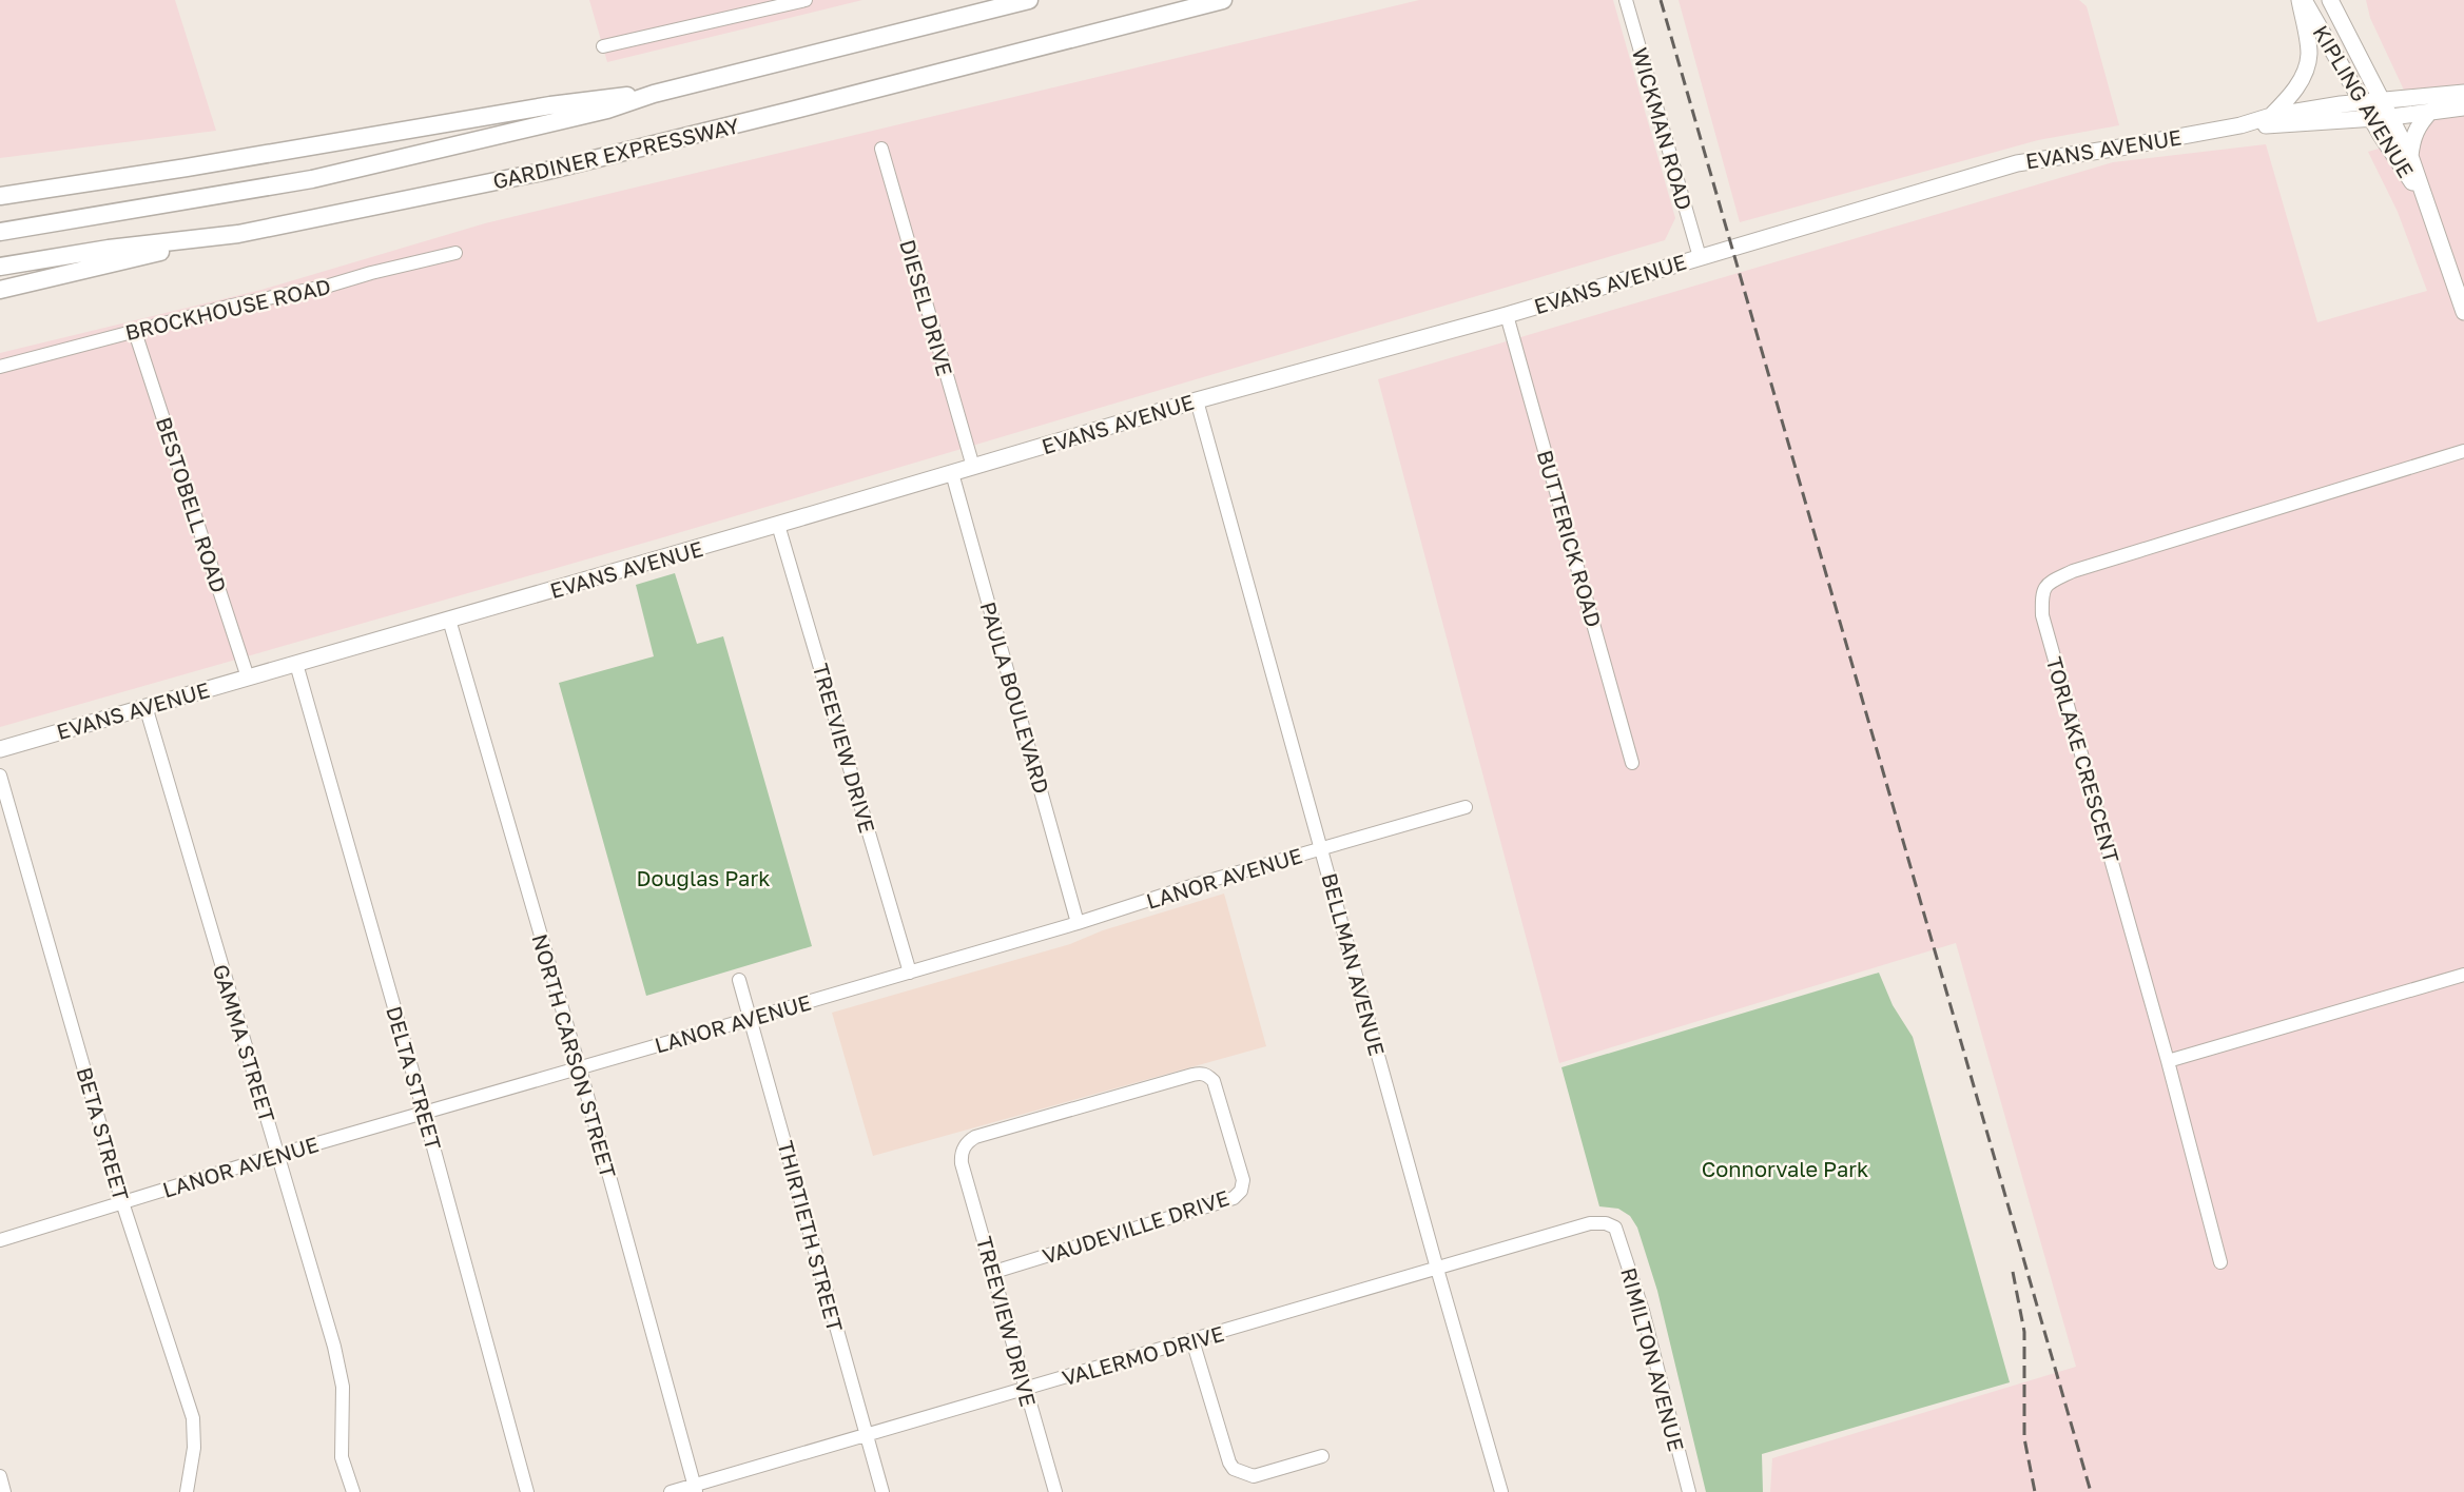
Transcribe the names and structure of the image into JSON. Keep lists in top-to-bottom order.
{
  "streets": {
    "highway": ["GARDINER EXPRESSWAY"],
    "main road": ["KIPLING AVENUE", "EVANS AVENUE"],
    "street": [
      "WICKMAN ROAD",
      "DIESEL DRIVE",
      "BROCKHOUSE ROAD",
      "BESTOBELL ROAD",
      "BUTTERICK ROAD",
      "PAULA BOULEVARD",
      "TREEVIEW DRIVE",
      "TORLAKE CRESCENT",
      "LANOR AVENUE",
      "BELLMAN AVENUE",
      "GAMMA STREET",
      "NORTH CARSON STREET",
      "DELTA STREET",
      "BETA STREET",
      "VAUDEVILLE DRIVE",
      "THIRTIETH STREET",
      "VALERMO DRIVE",
      "RIMILTON AVENUE"
    ]
  },
  "crossings": [
    ["KIPLING AVENUE", "EVANS AVENUE"],
    ["WICKMAN ROAD", "EVANS AVENUE"],
    ["EVANS AVENUE", "DIESEL DRIVE"],
    ["EVANS AVENUE", "BESTOBELL ROAD"],
    ["EVANS AVENUE", "BUTTERICK ROAD"],
    ["EVANS AVENUE", "PAULA BOULEVARD"],
    ["EVANS AVENUE", "TREEVIEW DRIVE"],
    ["EVANS AVENUE", "BELLMAN AVENUE"],
    ["EVANS AVENUE", "GAMMA STREET"],
    ["EVANS AVENUE", "NORTH CARSON STREET"],
    ["EVANS AVENUE", "DELTA STREET"],
    ["BROCKHOUSE ROAD", "BESTOBELL ROAD"],
    ["PAULA BOULEVARD", "LANOR AVENUE"],
    ["TREEVIEW DRIVE", "LANOR AVENUE"],
    ["TREEVIEW DRIVE", "VAUDEVILLE DRIVE"],
    ["TREEVIEW DRIVE", "VALERMO DRIVE"],
    ["LANOR AVENUE", "BELLMAN AVENUE"],
    ["LANOR AVENUE", "GAMMA STREET"],
    ["LANOR AVENUE", "NORTH CARSON STREET"],
    ["LANOR AVENUE", "DELTA STREET"],
    ["LANOR AVENUE", "BETA STREET"],
    ["LANOR AVENUE", "THIRTIETH STREET"],
    ["BELLMAN AVENUE", "VALERMO DRIVE"],
    ["NORTH CARSON STREET", "VALERMO DRIVE"],
    ["THIRTIETH STREET", "VALERMO DRIVE"],
    ["VALERMO DRIVE", "RIMILTON AVENUE"]
  ],
  "parks": ["Douglas Park", "Connorvale Park"]
}
